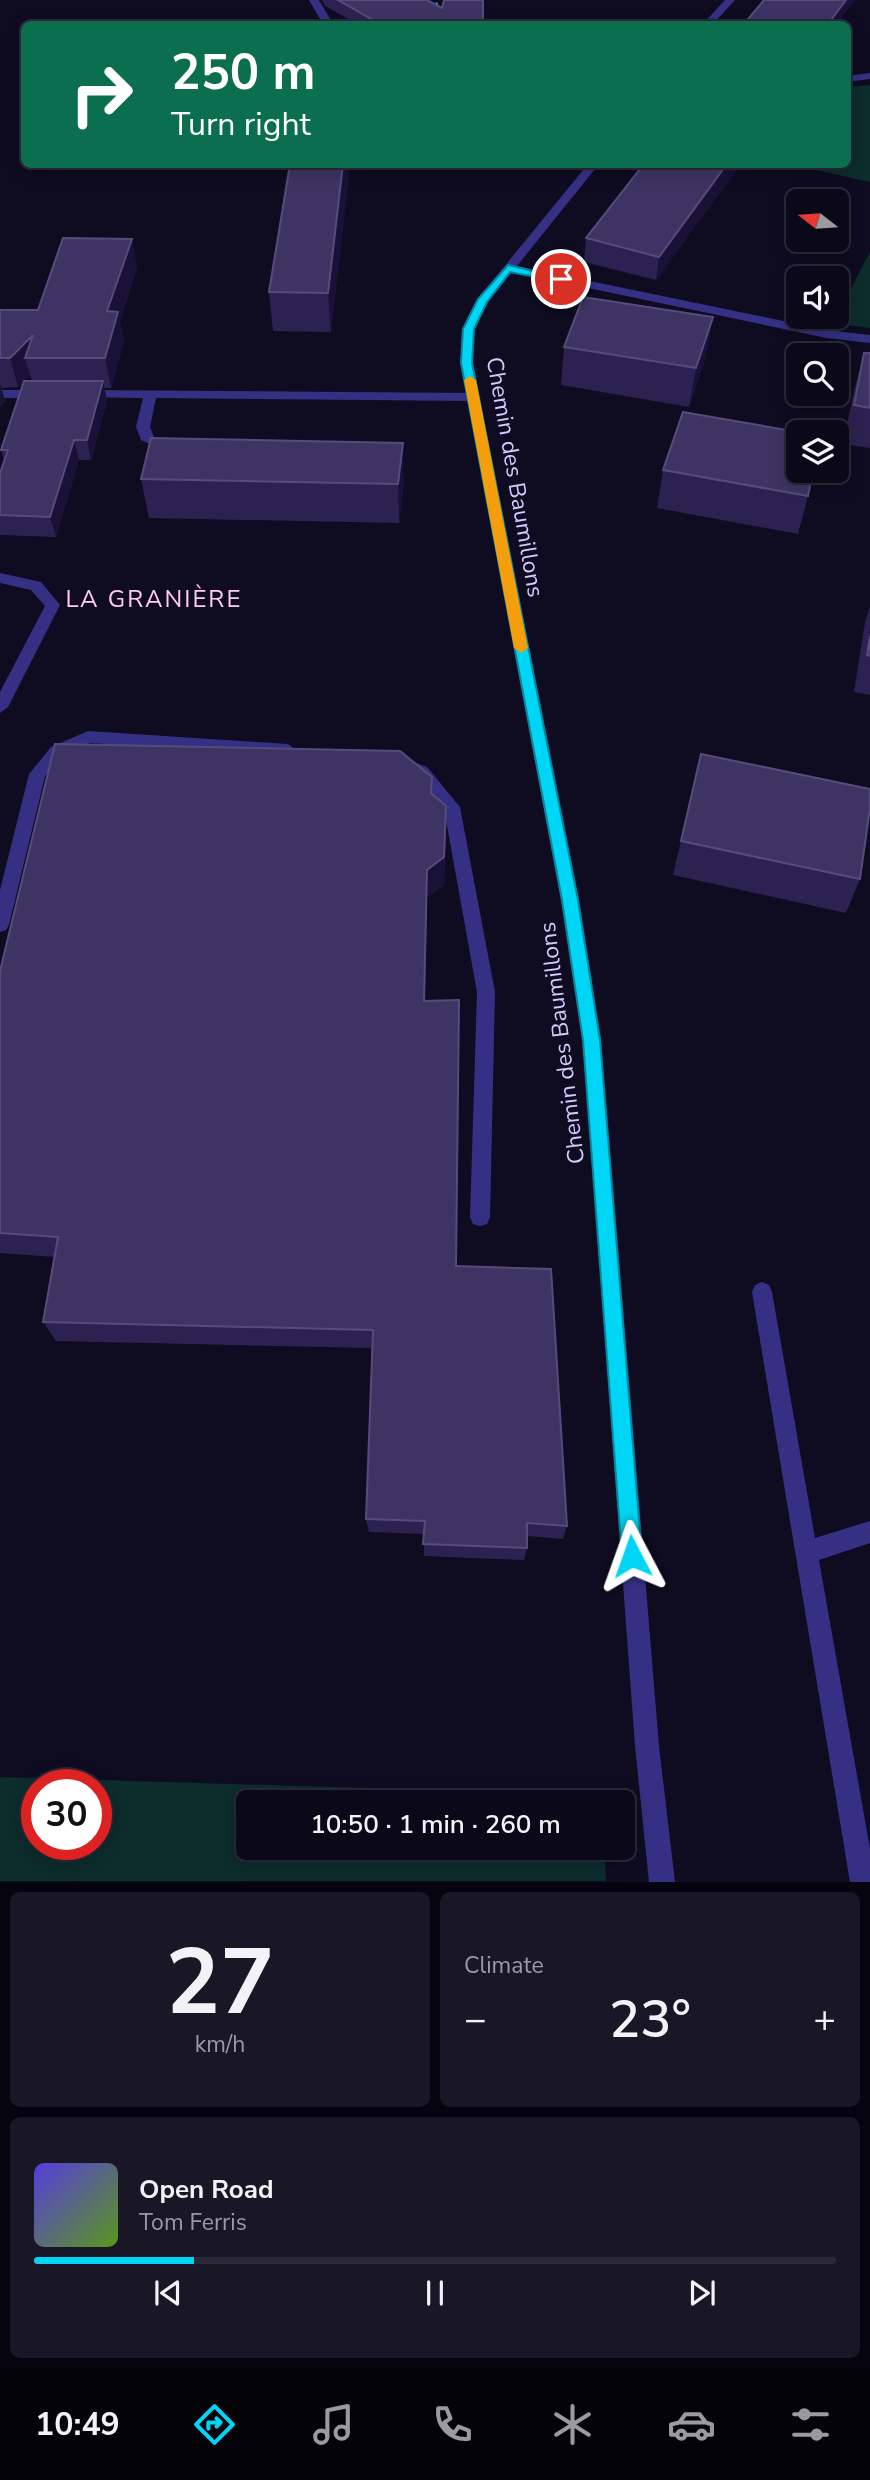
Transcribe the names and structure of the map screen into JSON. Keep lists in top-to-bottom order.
{
  "streets": {
    "street": ["Chemin des Baumillons"]
  },
  "districts": ["LA GRANIÈRE"],
  "north": "left",
  "page": {
    "turn": ["250 m", "Turn right"],
    "limit": "30",
    "trip": "10:50 · 1 min · 260 m",
    "tile": [
      ["27", "km/h"],
      "Climate"
    ],
    "heat": ["−", "23°", "+"],
    "song": ["Open Road", "Tom Ferris"],
    "tabs": "10:49"
  }
}
